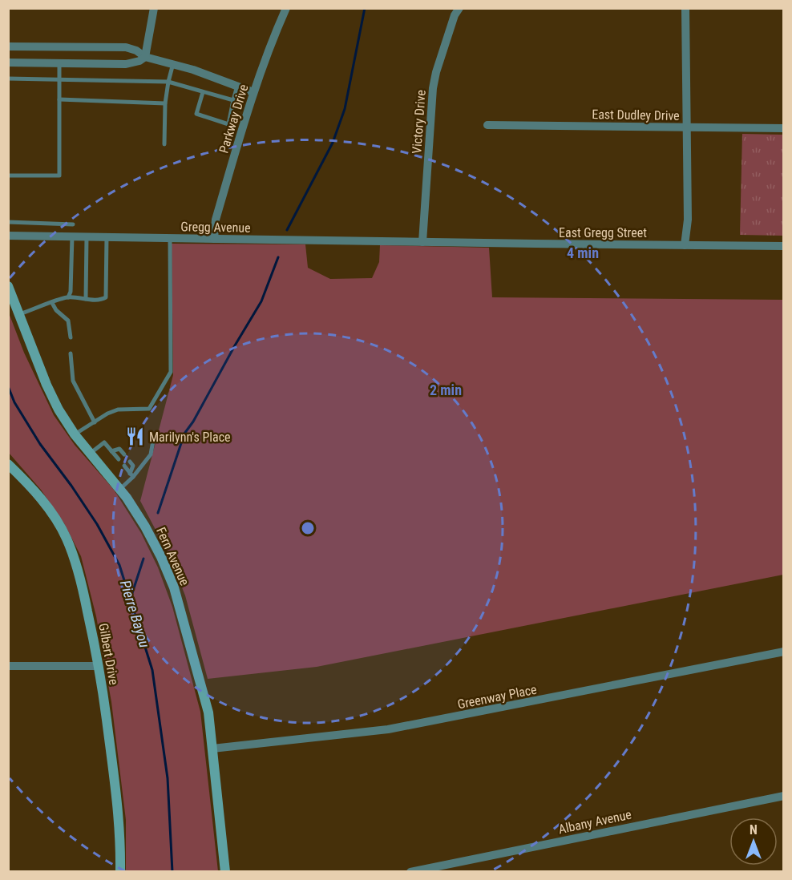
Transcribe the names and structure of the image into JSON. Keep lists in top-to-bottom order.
{
  "streets": {
    "street": [
      "East Dudley Drive",
      "Parkway Drive",
      "Victory Drive",
      "Gregg Avenue",
      "East Gregg Street",
      "Fern Avenue",
      "Gilbert Drive",
      "Greenway Place",
      "Albany Avenue"
    ]
  },
  "crossings": [
    ["Parkway Drive", "Gregg Avenue"],
    ["Victory Drive", "Gregg Avenue"],
    ["Victory Drive", "East Gregg Street"],
    ["Gregg Avenue", "East Gregg Street"],
    ["Fern Avenue", "Greenway Place"]
  ],
  "water": ["Pierre Bayou"],
  "places": {
    "restaurant": ["Marilynn's Place"]
  },
  "north": "top",
  "rings": ["4 min", "2 min"]
}
